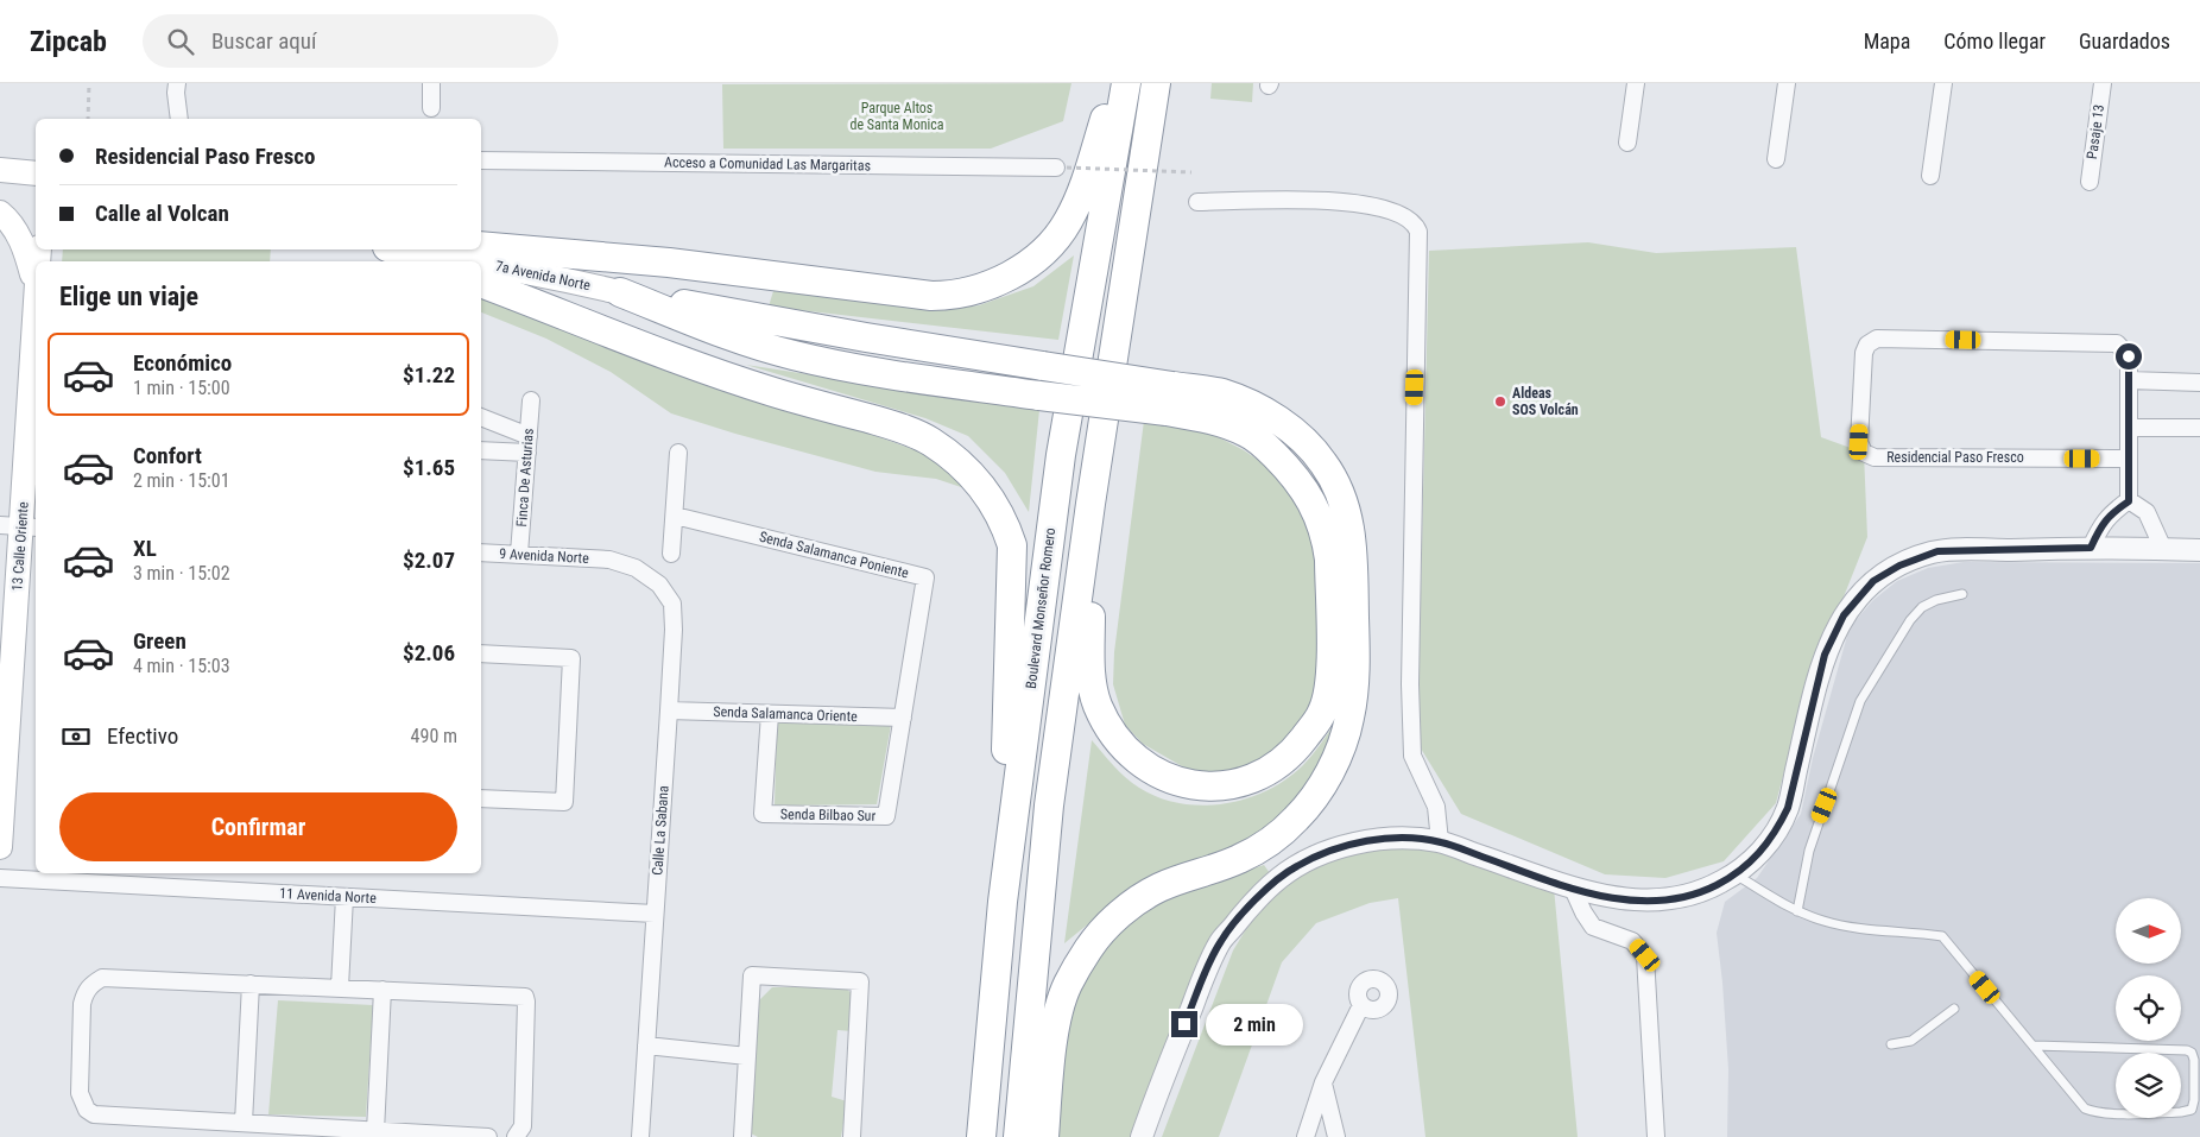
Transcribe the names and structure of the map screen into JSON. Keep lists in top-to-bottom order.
{
  "streets": {
    "highway": ["Boulevard Monseñor Romero"],
    "main road": ["7a Avenida Norte", "13 Calle Oriente"],
    "street": [
      "Pasaje 13",
      "Acceso a Comunidad Las Margaritas",
      "Residencial Paso Fresco",
      "Finca De Asturias",
      "Senda Salamanca Poniente",
      "9 Avenida Norte",
      "Senda Salamanca Oriente",
      "Senda Bilbao Sur",
      "Calle La Sabana",
      "11 Avenida Norte"
    ]
  },
  "crossings": [
    ["Finca De Asturias", "9 Avenida Norte"],
    ["Senda Salamanca Poniente", "Senda Salamanca Oriente"],
    ["Senda Salamanca Poniente", "Senda Bilbao Sur"],
    ["9 Avenida Norte", "Calle La Sabana"],
    ["Senda Salamanca Oriente", "Senda Bilbao Sur"],
    ["Senda Salamanca Oriente", "Calle La Sabana"],
    ["Calle La Sabana", "11 Avenida Norte"]
  ],
  "parks": ["Parque Altos de Santa Monica"],
  "places": ["Aldeas SOS Volcán"],
  "north": "right",
  "page": {
    "header": "Zipcab",
    "search": "Buscar aquí",
    "nav": ["Mapa", "Cómo llegar", "Guardados"],
    "banner": ["Residencial Paso Fresco", "Calle al Volcan"],
    "heading": "Elige un viaje",
    "list": [
      {
        "name": "Económico",
        "note": "1 min · 15:00",
        "value": "$1.22"
      },
      {
        "name": "Confort",
        "note": "2 min · 15:01",
        "value": "$1.65"
      },
      {
        "name": "XL",
        "note": "3 min · 15:02",
        "value": "$2.07"
      },
      {
        "name": "Green",
        "note": "4 min · 15:03",
        "value": "$2.06"
      }
    ],
    "pay": ["Efectivo", "490 m"],
    "buttons": "Confirmar",
    "bubble": "2 min"
  }
}
